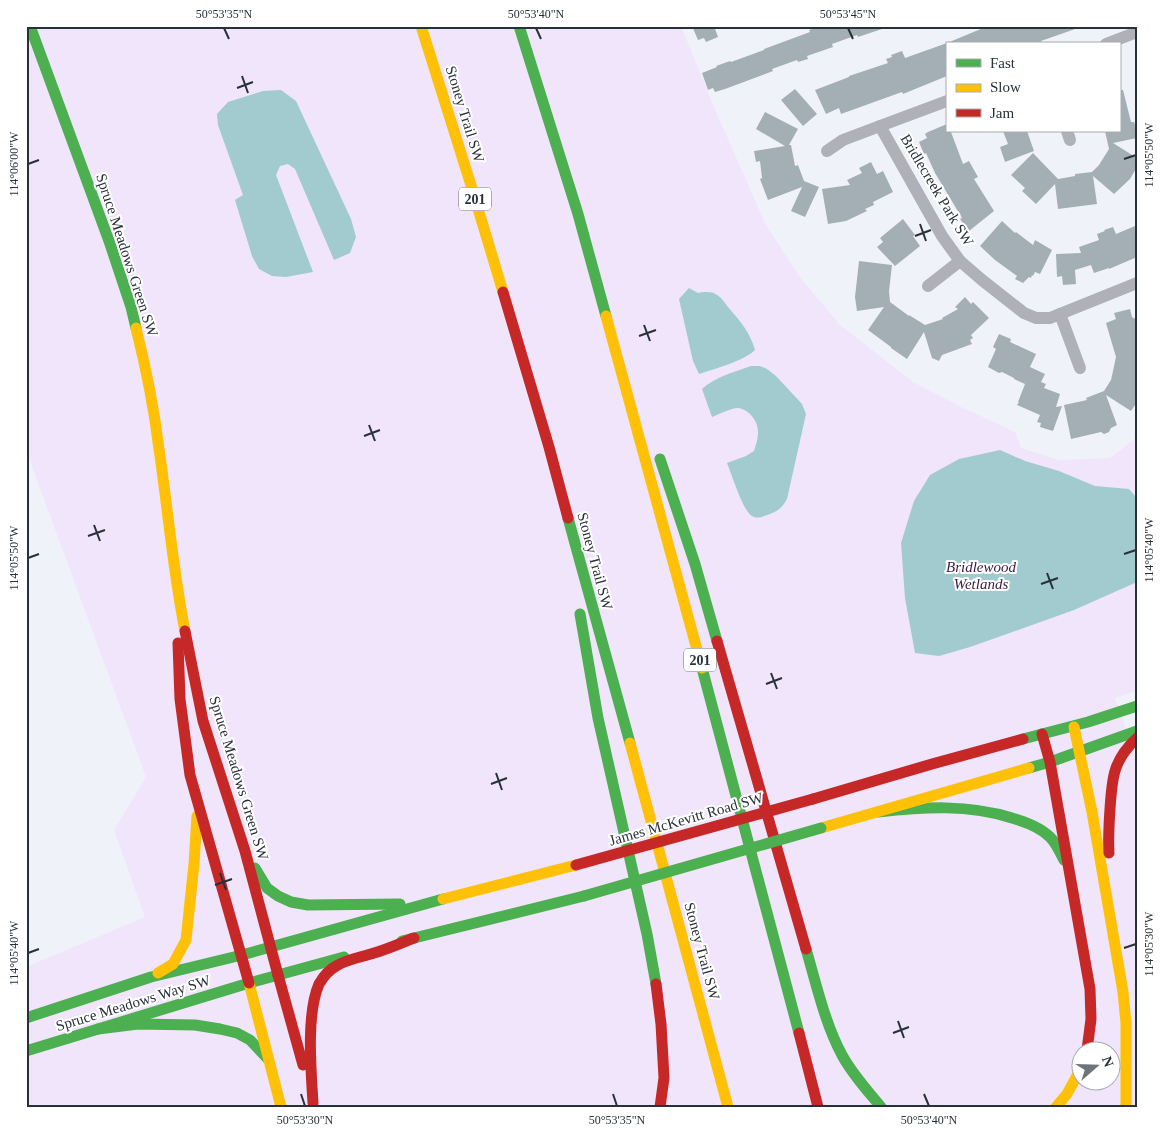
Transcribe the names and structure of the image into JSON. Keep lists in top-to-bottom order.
{
  "streets": {
    "main road": [
      "Stoney Trail SW",
      "201",
      "Spruce Meadows Green SW",
      "James McKevitt Road SW",
      "Spruce Meadows Way SW"
    ],
    "street": ["Bridlecreek Park SW"]
  },
  "crossings": [
    ["Spruce Meadows Green SW", "James McKevitt Road SW"],
    ["Spruce Meadows Green SW", "Spruce Meadows Way SW"],
    ["James McKevitt Road SW", "Spruce Meadows Way SW"]
  ],
  "parks": ["Bridlewood Wetlands"],
  "legend": ["Fast", "Slow", "Jam"],
  "north": "right",
  "coordinates": [
    "50°53'35\"N",
    "50°53'40\"N",
    "50°53'45\"N",
    "114°05'50\"W",
    "114°06'00\"W",
    "114°05'40\"W",
    "114°05'30\"W",
    "50°53'30\"N"
  ]
}
